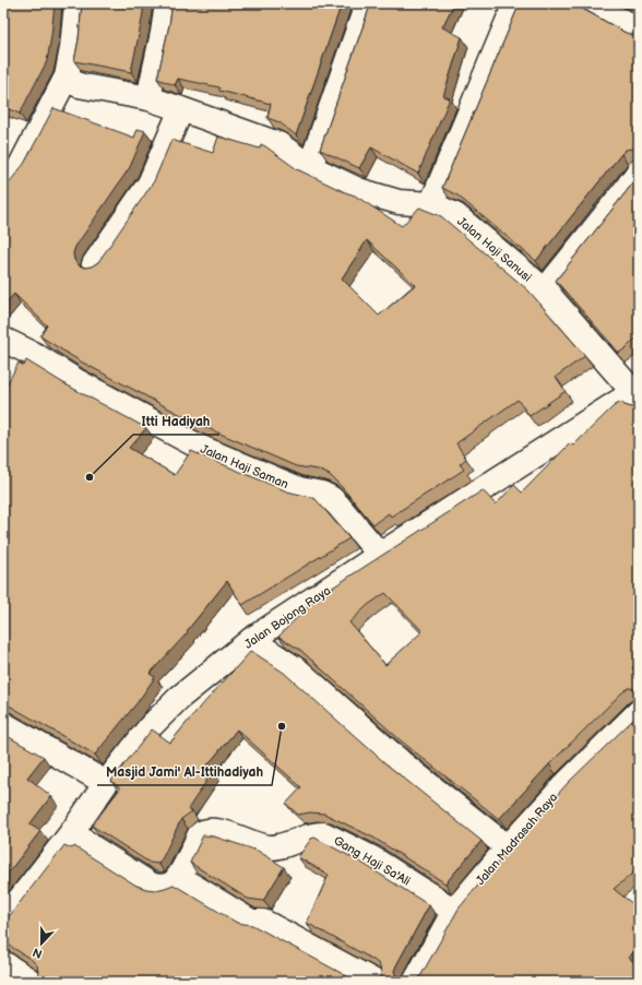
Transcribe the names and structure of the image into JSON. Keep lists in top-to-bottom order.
{
  "streets": {
    "street": [
      "Jalan Haji Sanusi",
      "Jalan Haji Saman",
      "Jalan Bojong Raya",
      "Jalan Madrasah Raya",
      "Gang Haji Sa'Ali"
    ]
  },
  "crossings": [
    ["Jalan Haji Sanusi", "Jalan Bojong Raya"],
    ["Jalan Haji Saman", "Jalan Bojong Raya"],
    ["Jalan Madrasah Raya", "Gang Haji Sa'Ali"]
  ],
  "places": ["Itti Hadiyah", "Masjid Jami' Al-Ittihadiyah"],
  "north": "bottom"
}
